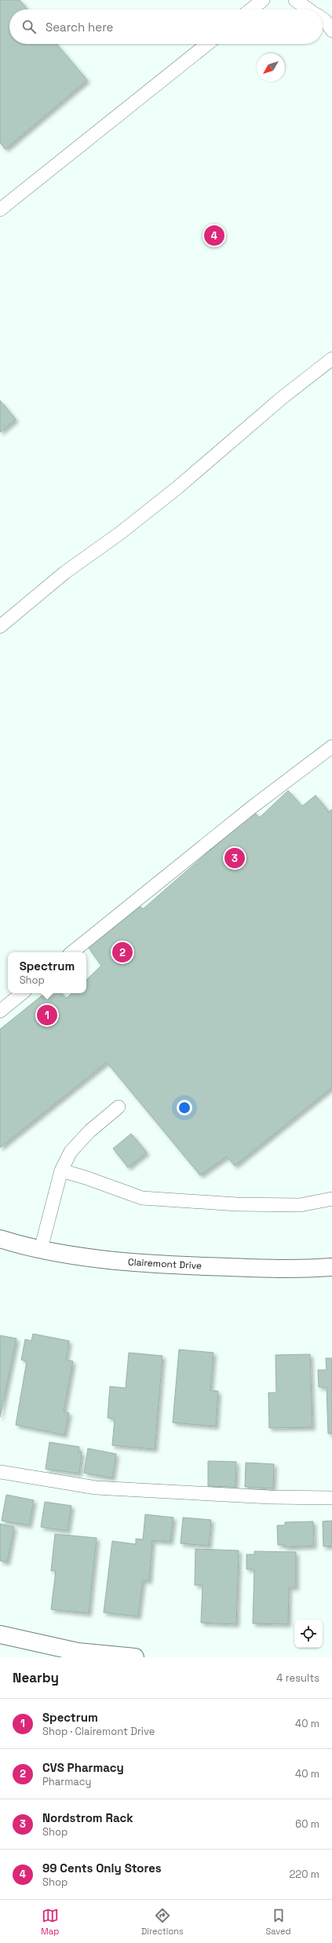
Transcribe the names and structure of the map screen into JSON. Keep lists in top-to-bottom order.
{
  "streets": {
    "main road": ["Clairemont Drive"]
  },
  "north": "bottom left",
  "page": {
    "search": "Search here",
    "pins": [
      "4",
      "3",
      "2",
      "1"
    ],
    "popup": ["Spectrum", "Shop"],
    "heading": ["Nearby", "4 results"],
    "list": [
      {
        "mark": "1",
        "name": "Spectrum",
        "note": "Shop · Clairemont Drive",
        "value": "40 m"
      },
      {
        "mark": "2",
        "name": "CVS Pharmacy",
        "note": "Pharmacy",
        "value": "40 m"
      },
      {
        "mark": "3",
        "name": "Nordstrom Rack",
        "note": "Shop",
        "value": "60 m"
      },
      {
        "mark": "4",
        "name": "99 Cents Only Stores",
        "note": "Shop",
        "value": "220 m"
      }
    ],
    "nav": ["Map", "Directions", "Saved"]
  }
}
